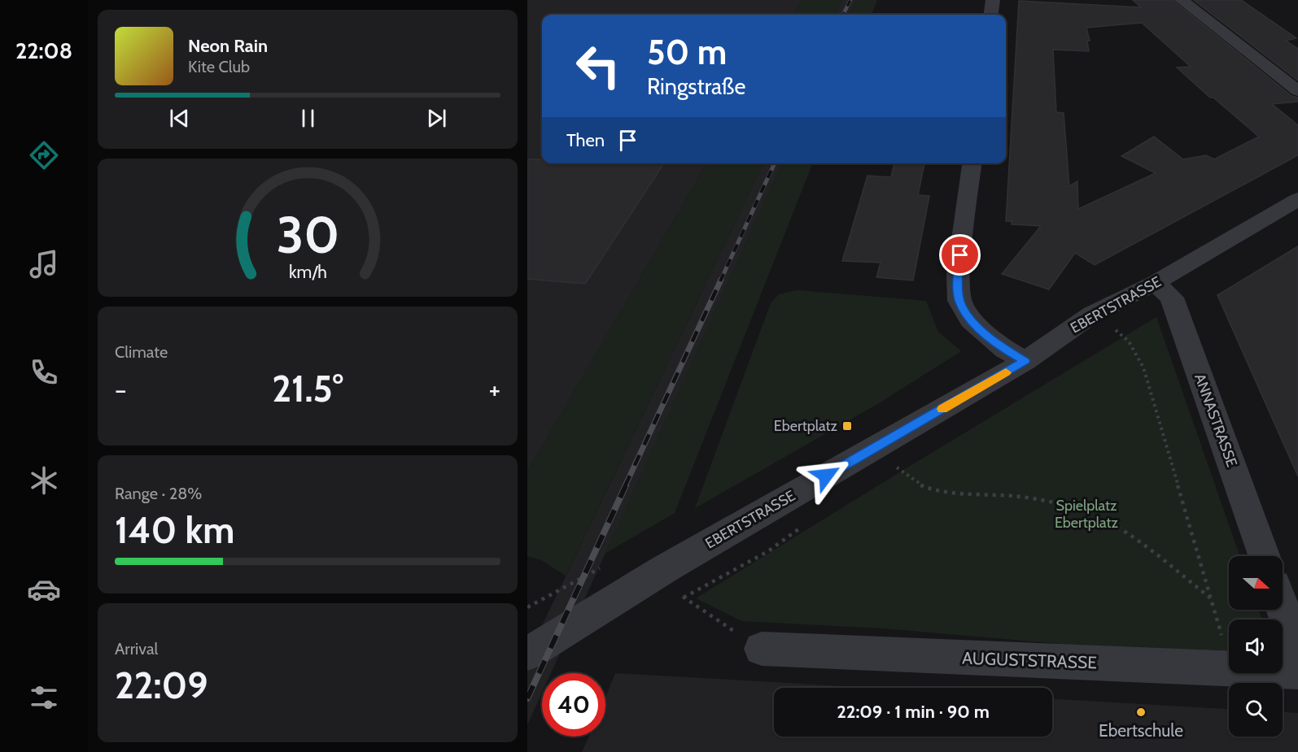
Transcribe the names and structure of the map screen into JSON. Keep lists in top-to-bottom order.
{
  "streets": {
    "street": ["EBERTSTRASSE", "ANNASTRASSE", "AUGUSTSTRASSE"]
  },
  "crossings": [
    ["EBERTSTRASSE", "ANNASTRASSE"]
  ],
  "parks": ["Spielplatz Ebertplatz"],
  "places": {
    "transit": ["Ebertplatz"],
    "other": ["Ebertschule"]
  },
  "north": "right",
  "page": {
    "tabs": "22:08",
    "turn": ["50 m", "Ringstraße"],
    "song": ["Neon Rain", "Kite Club"],
    "then": "Then",
    "tile": [
      "Climate",
      ["Range · 28%", "140 km"],
      ["Arrival", "22:09"]
    ],
    "heat": ["−", "21.5°", "+"],
    "limit": "40",
    "trip": "22:09 · 1 min · 90 m",
    "gauge": ["30", "km/h"]
  }
}
